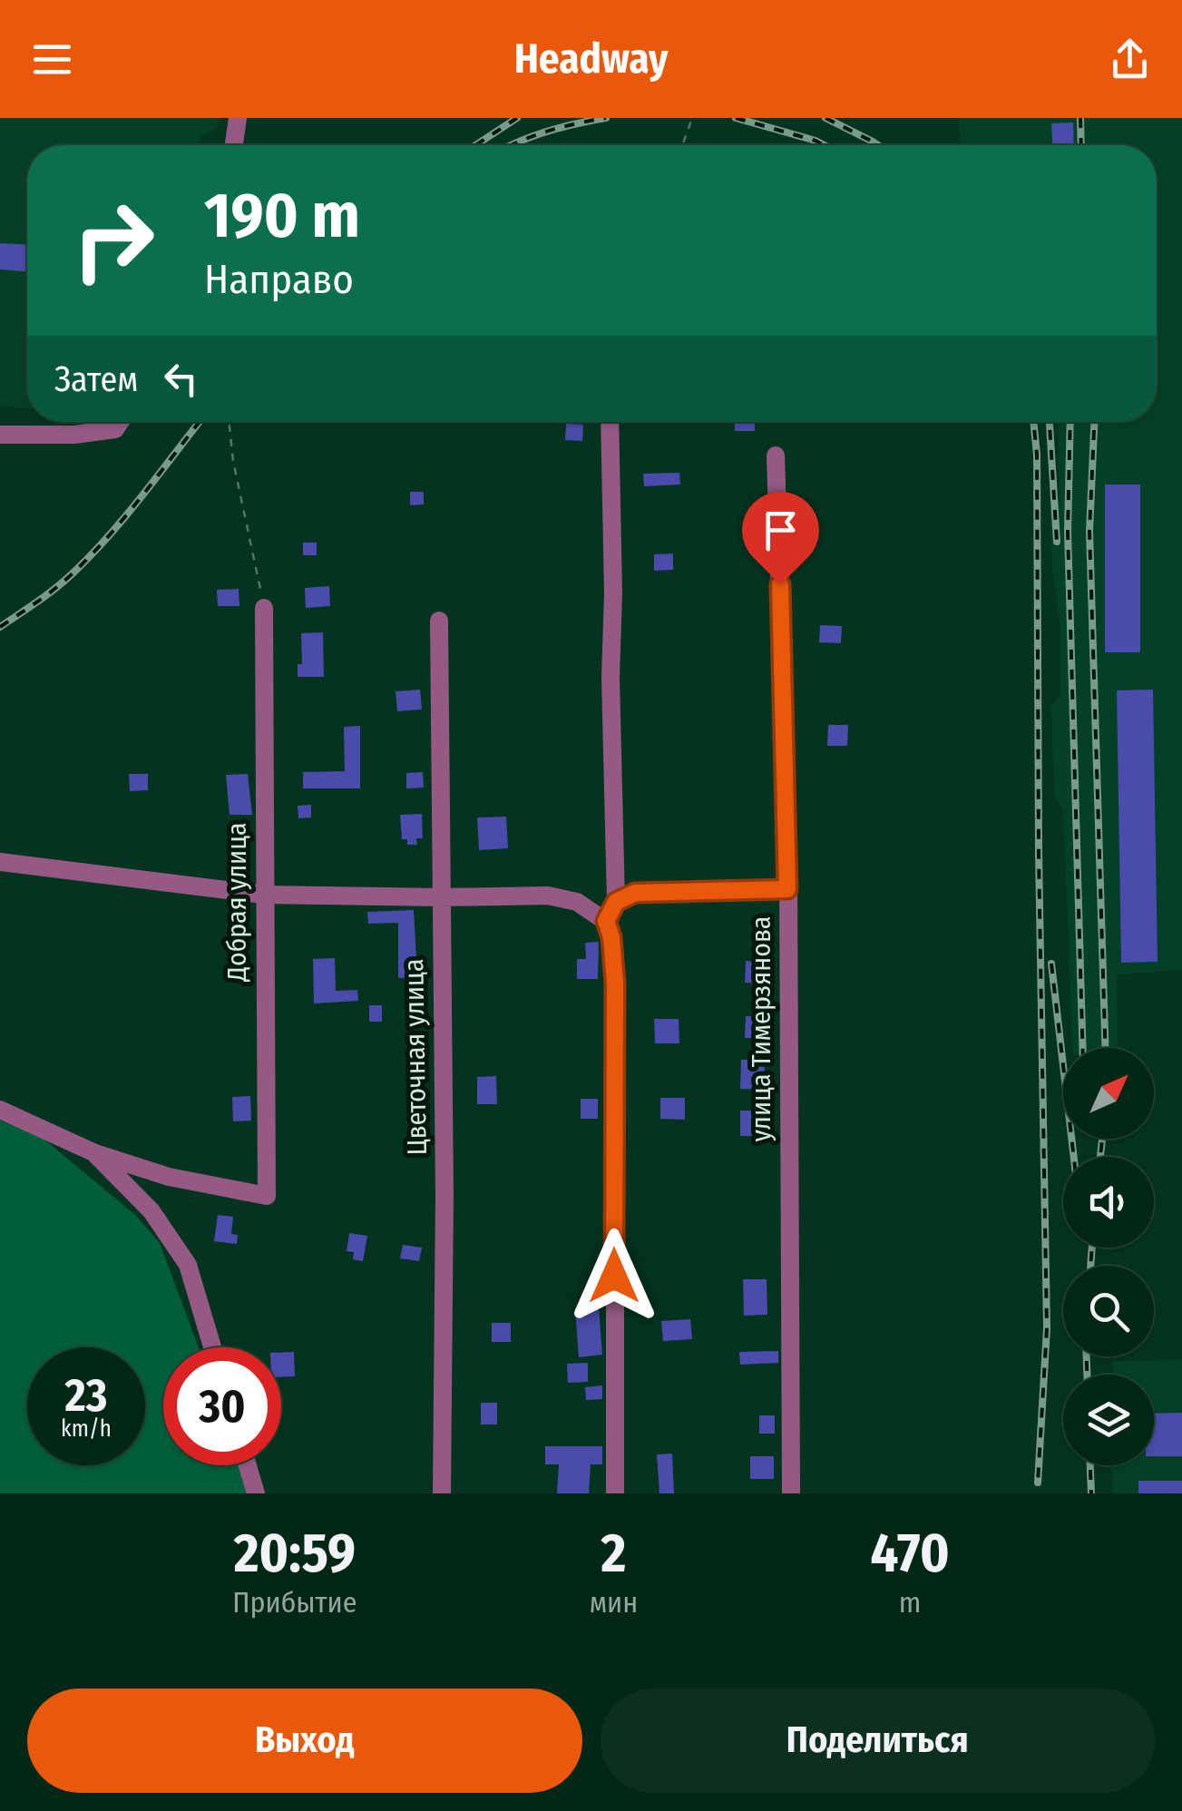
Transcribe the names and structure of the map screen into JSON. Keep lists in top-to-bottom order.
{
  "streets": {
    "street": ["Добрая улица", "улица Тимерзянова", "Цветочная улица"]
  },
  "north": "top right",
  "page": {
    "header": "Headway",
    "turn": ["190 m", "Направо"],
    "then": "Затем",
    "speed": "23 km/h",
    "limit": "30",
    "eta": [
      "20:59",
      "Прибытие",
      "2",
      "мин",
      "470",
      "m"
    ],
    "buttons": ["Выход", "Поделиться"]
  }
}
